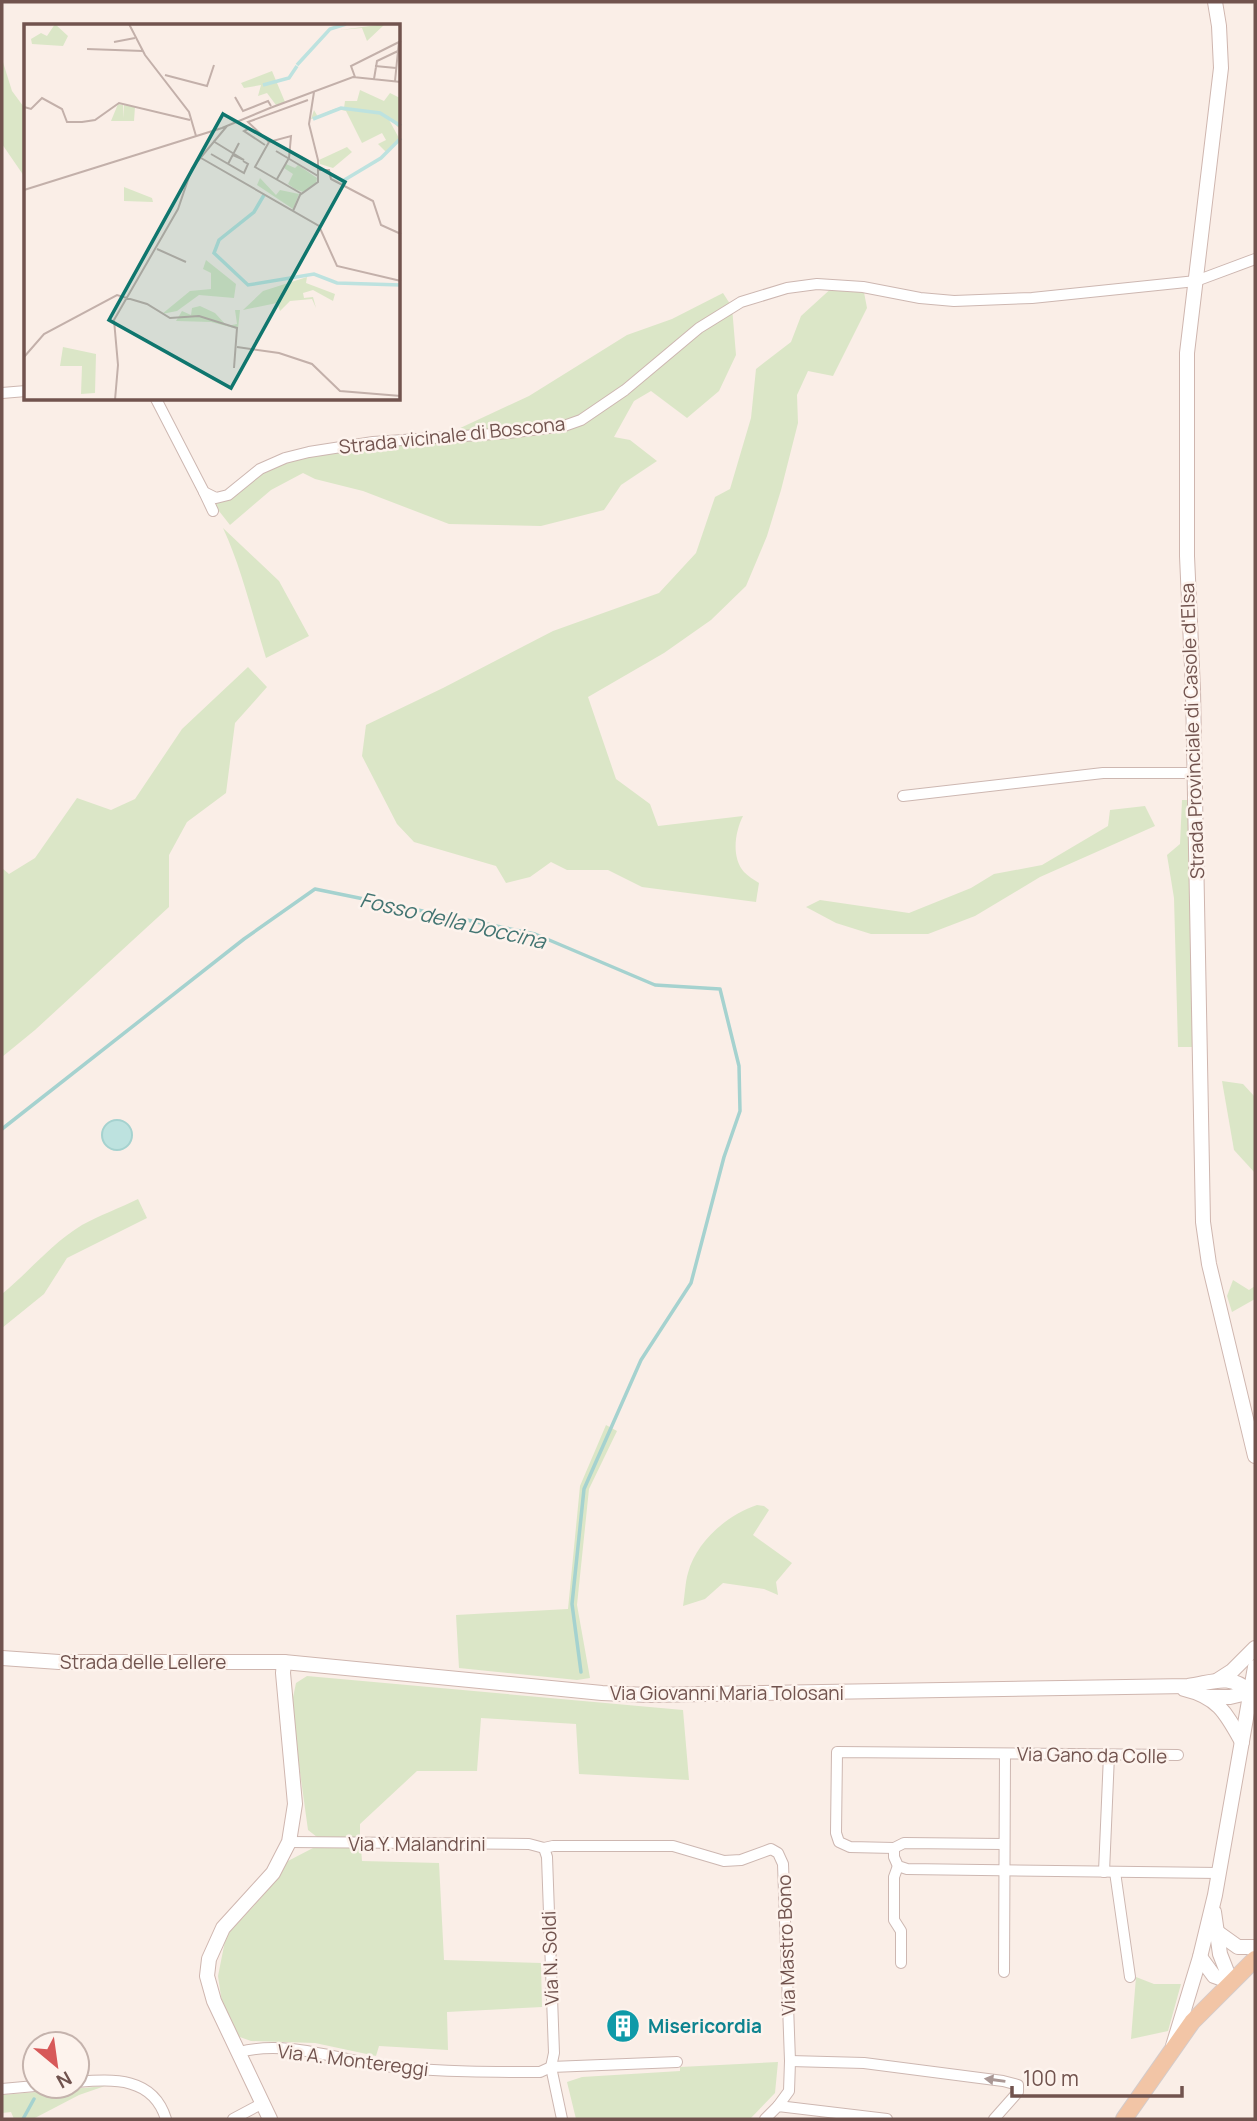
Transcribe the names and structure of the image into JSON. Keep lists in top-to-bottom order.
{
  "streets": {
    "main road": ["Strada Provinciale di Casole d'Elsa", "Strada delle Lellere", "Via Giovanni Maria Tolosani"],
    "street": [
      "Strada vicinale di Boscona",
      "Via Gano da Colle",
      "Via Y. Malandrini",
      "Via Mastro Bono",
      "Via N. Soldi",
      "Via A. Montereggi"
    ]
  },
  "crossings": [
    ["Strada vicinale di Boscona", "Strada Provinciale di Casole d'Elsa"],
    ["Strada delle Lellere", "Via Giovanni Maria Tolosani"],
    ["Via Y. Malandrini", "Via Mastro Bono"],
    ["Via Y. Malandrini", "Via N. Soldi"],
    ["Via Mastro Bono", "Via N. Soldi"],
    ["Via N. Soldi", "Via A. Montereggi"]
  ],
  "water": ["Fosso della Doccina"],
  "places": {
    "building": ["Misericordia"]
  },
  "scale_bar": "100 m",
  "north": "bottom right"
}
